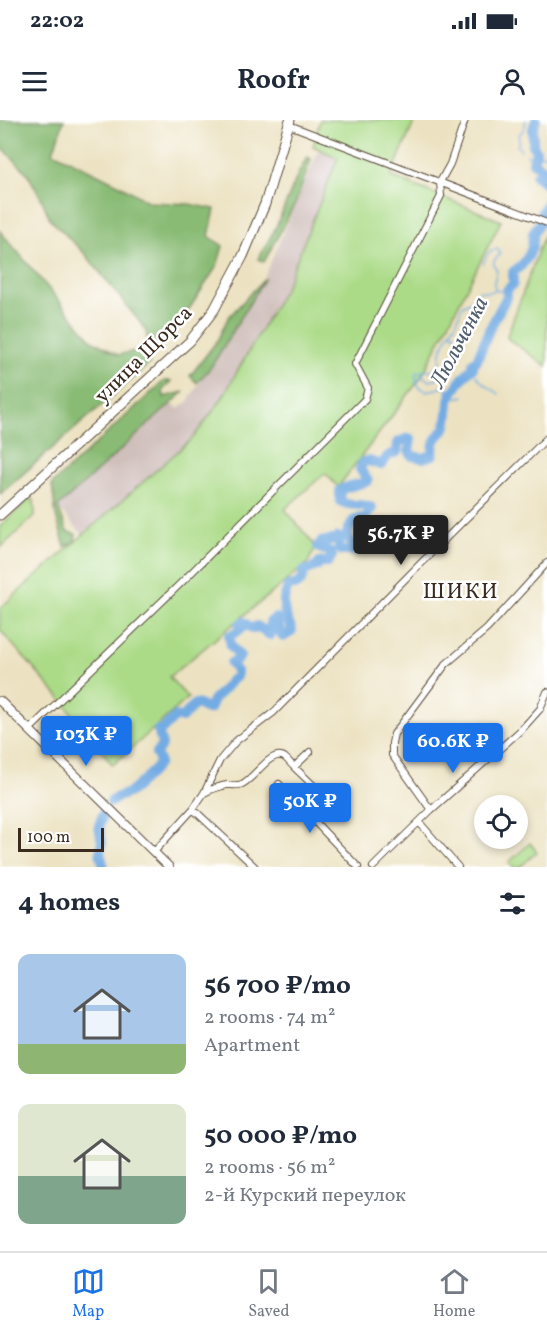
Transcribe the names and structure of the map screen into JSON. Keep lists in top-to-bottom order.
{
  "streets": {
    "main road": ["улица Щорса"]
  },
  "districts": ["ШИКИ"],
  "water": ["Люльченка"],
  "scale_bar": "100 m",
  "page": {
    "status": "22:02",
    "header": "Roofr",
    "price": [
      "56.7K ₽",
      "103K ₽",
      "60.6K ₽",
      "50K ₽"
    ],
    "scale": "100 m",
    "heading": "4 homes",
    "list": [
      {
        "name": "56 700 ₽/mo",
        "note": "2 rooms · 74 m² · Apartment"
      },
      {
        "name": "50 000 ₽/mo",
        "note": "2 rooms · 56 m² · 2-й Курский переулок"
      }
    ],
    "tabs": ["Map", "Saved", "Home"]
  }
}
